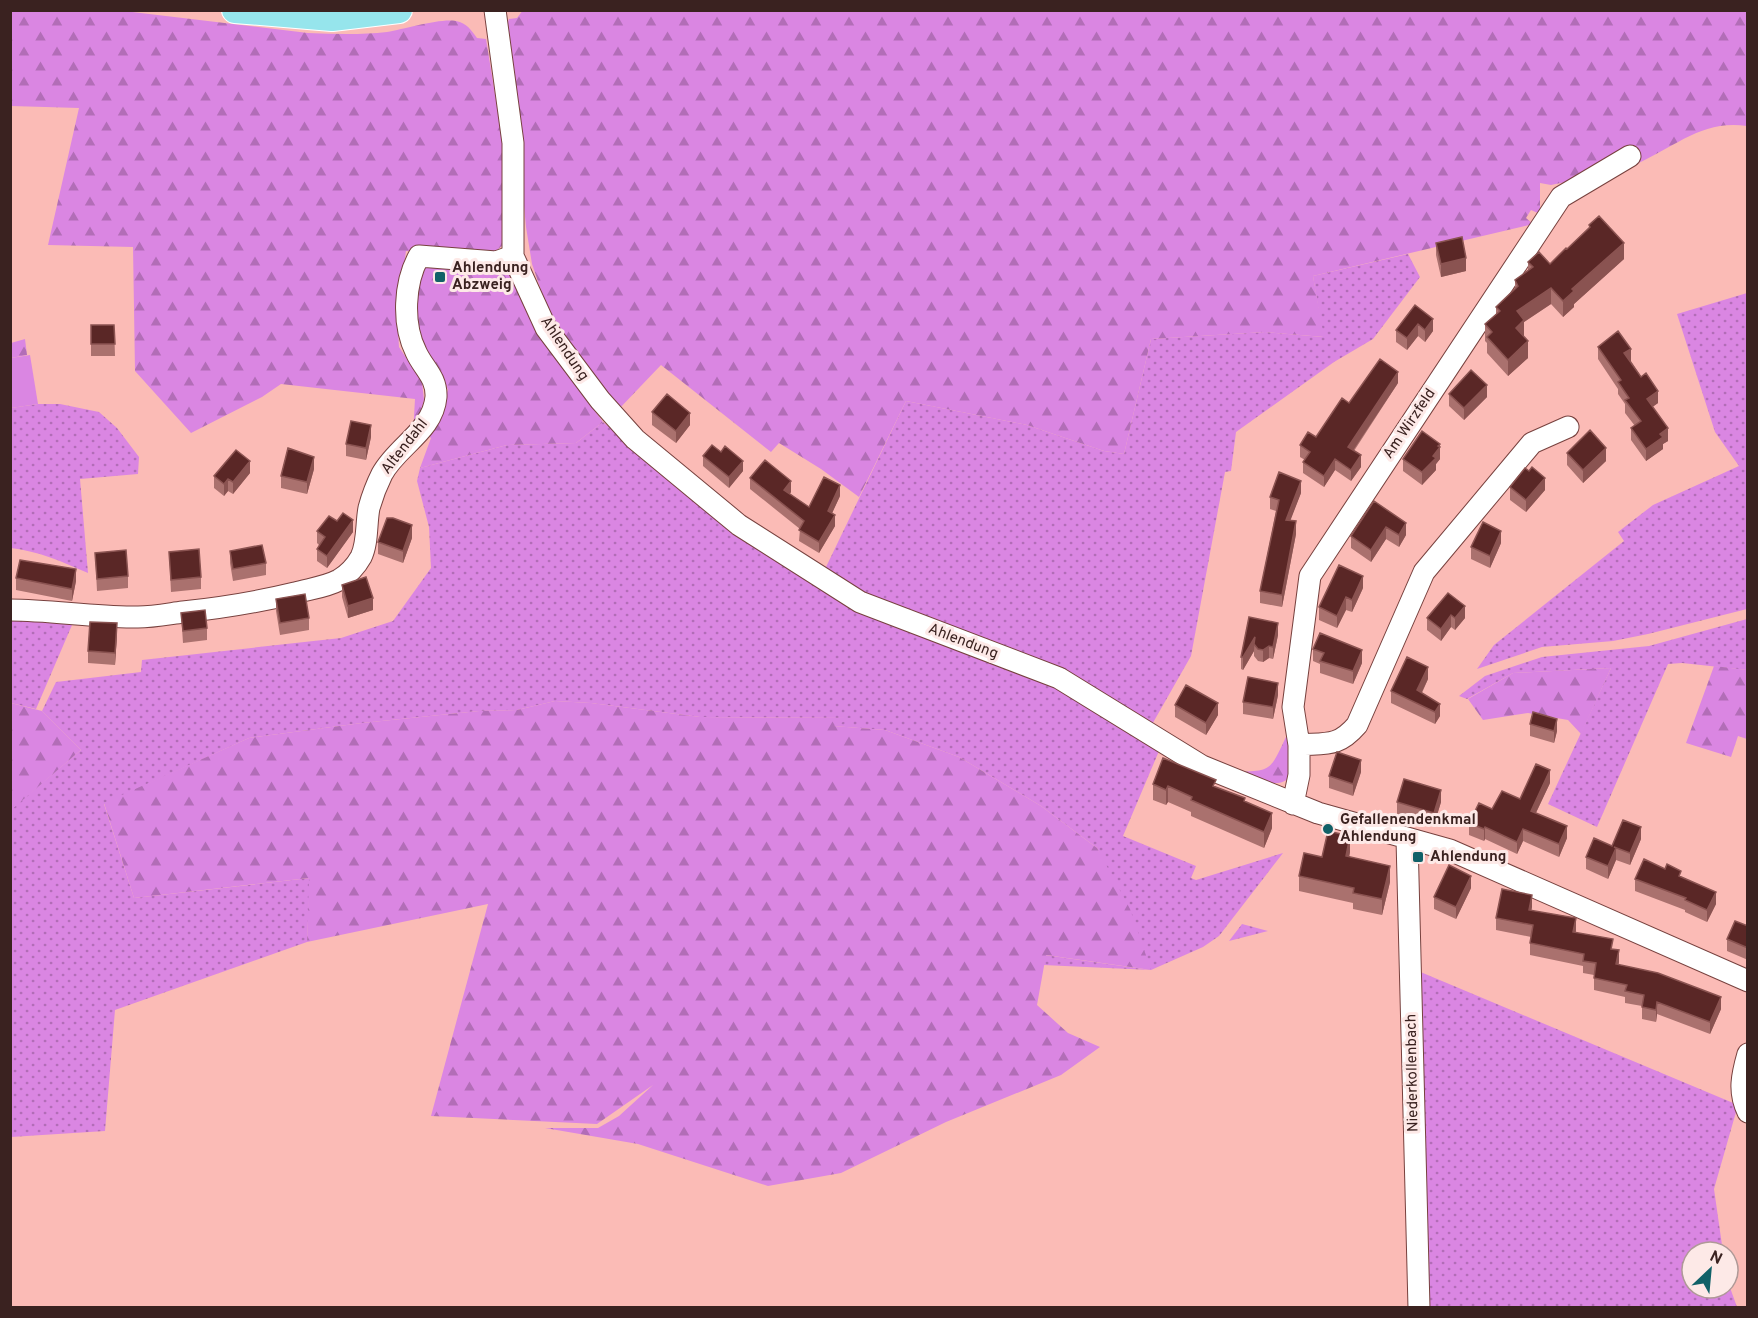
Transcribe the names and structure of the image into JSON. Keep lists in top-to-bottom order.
{
  "streets": {
    "street": [
      "Ahlendung",
      "Am Wirzfeld",
      "Altendahl",
      "Niederkollenbach"
    ]
  },
  "crossings": [
    ["Ahlendung", "Am Wirzfeld"],
    ["Ahlendung", "Altendahl"],
    ["Ahlendung", "Niederkollenbach"]
  ],
  "places": {
    "transit": ["Ahlendung Abzweig", "Ahlendung"],
    "other": ["Gefallenendenkmal Ahlendung"]
  },
  "north": "top right"
}
